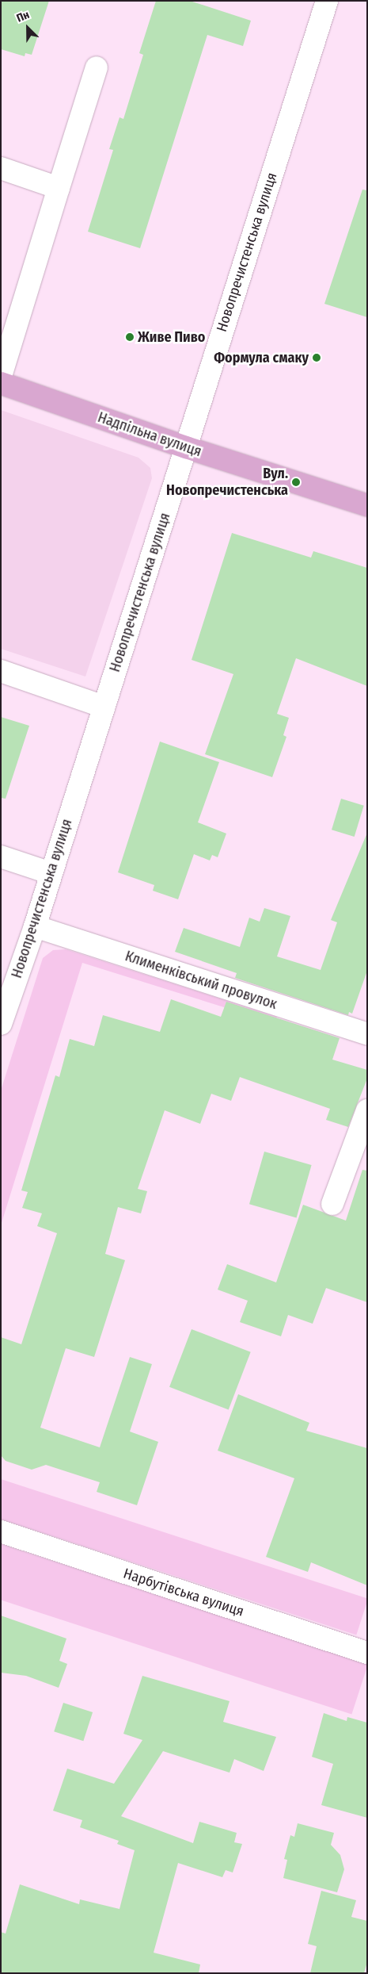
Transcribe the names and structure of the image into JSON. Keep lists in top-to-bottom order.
{
  "streets": {
    "main road": ["Надпільна вулиця"],
    "street": ["Новопречистенська вулиця", "Клименківський провулок", "Нарбутівська вулиця"]
  },
  "crossings": [
    ["Новопречистенська вулиця", "Надпільна вулиця"],
    ["Новопречистенська вулиця", "Клименківський провулок"]
  ],
  "places": ["Живе Пиво", "Формула смаку", "Вул. Новопречистенська"],
  "north": "top left"
}
